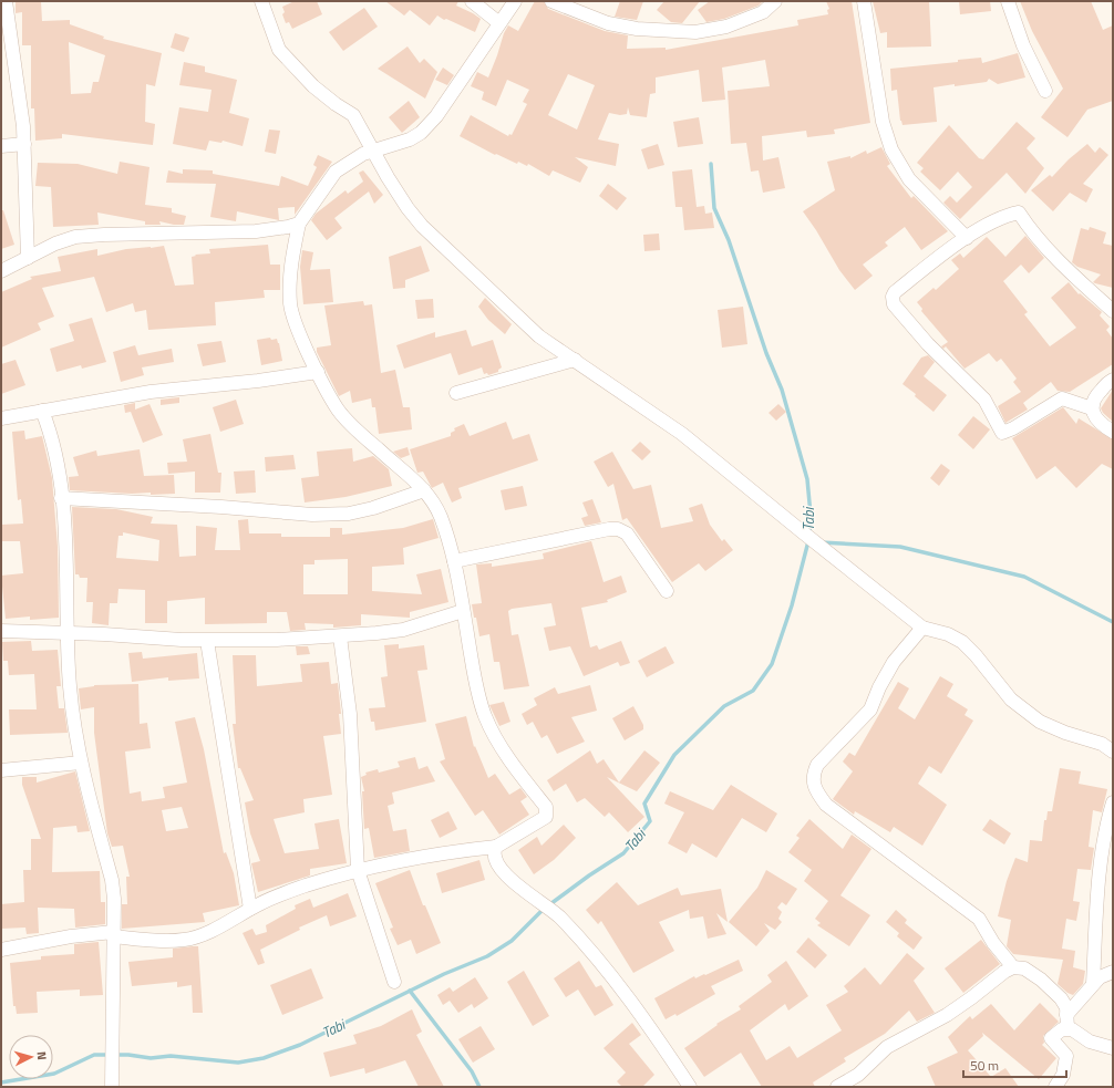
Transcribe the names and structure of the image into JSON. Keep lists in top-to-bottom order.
{
  "water": ["Tabi"],
  "scale_bar": "50 m",
  "north": "right"
}
